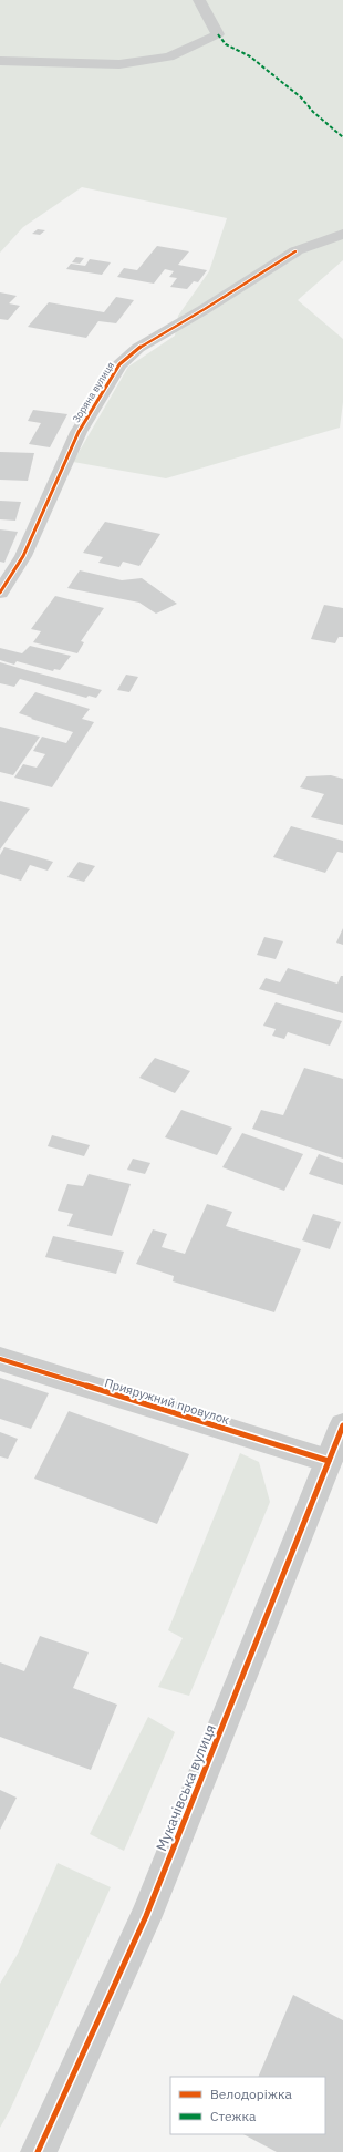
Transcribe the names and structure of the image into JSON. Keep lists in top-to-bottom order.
{
  "streets": {
    "street": ["Зоряна вулиця", "Прияружний провулок", "Мукачівська вулиця"]
  },
  "crossings": [
    ["Прияружний провулок", "Мукачівська вулиця"]
  ],
  "legend": ["Велодоріжка", "Стежка"]
}
